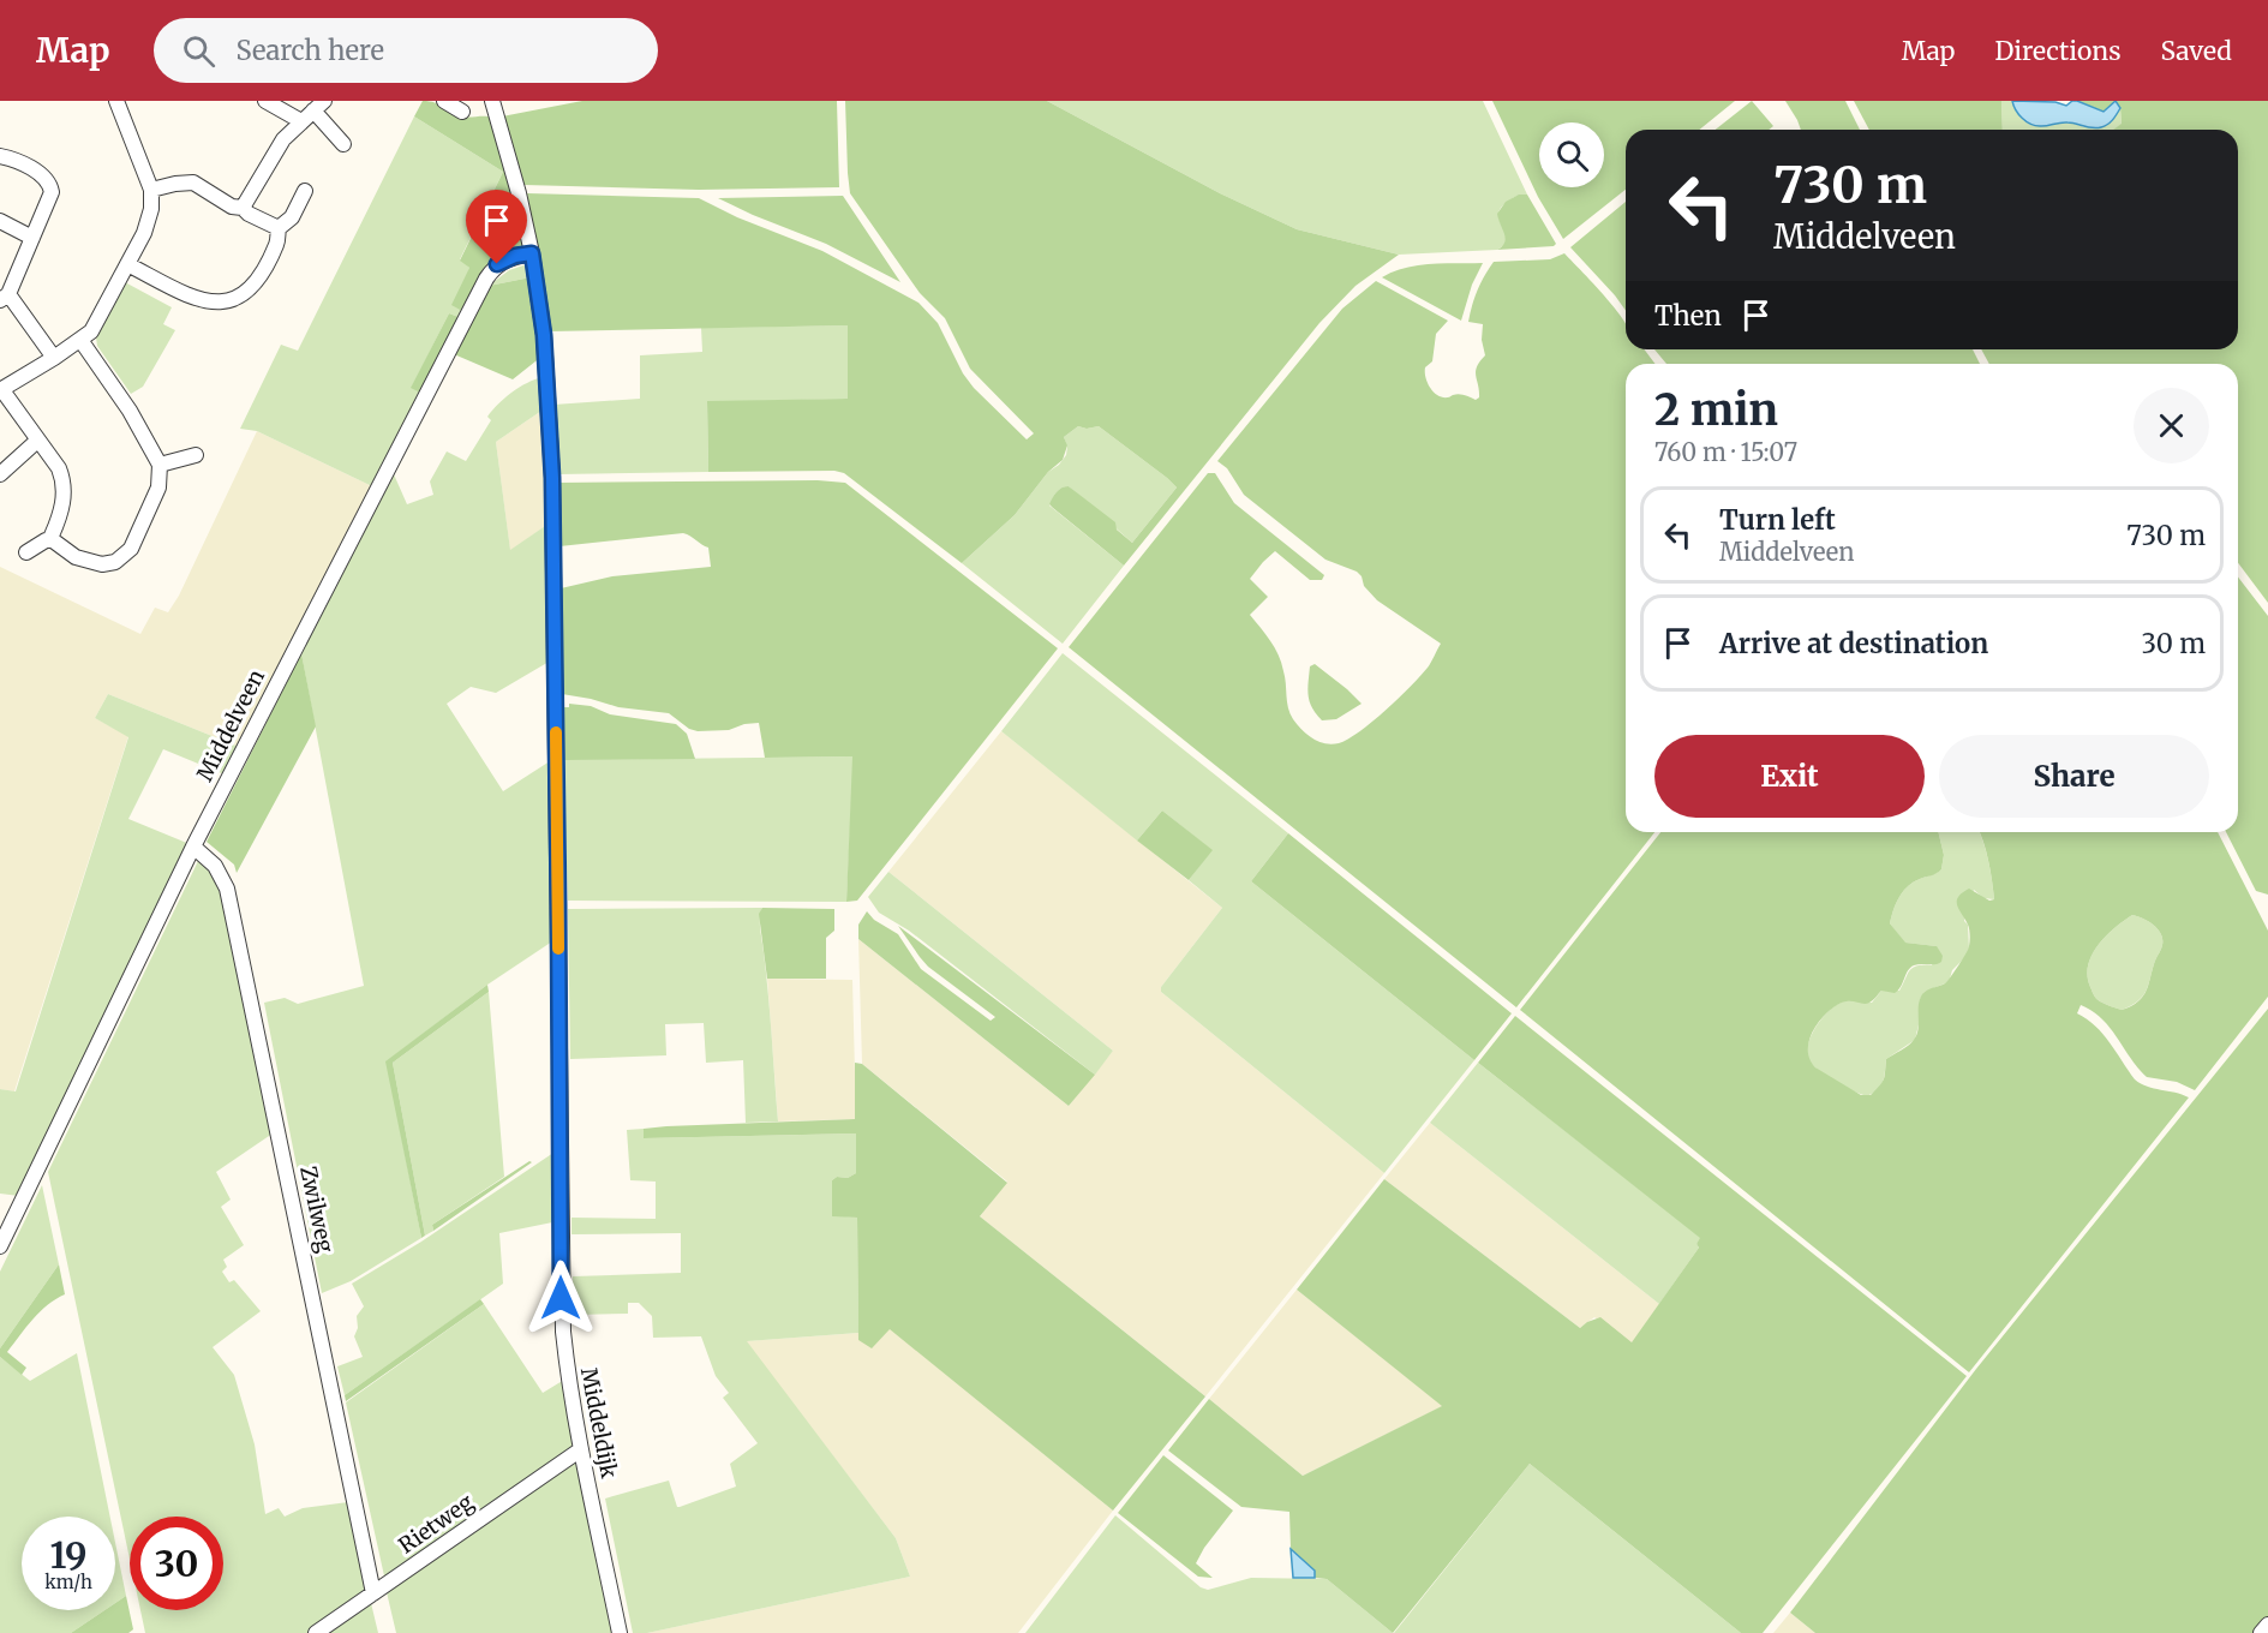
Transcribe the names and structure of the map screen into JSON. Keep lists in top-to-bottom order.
{
  "streets": {
    "street": [
      "Middelveen",
      "Zwilweg",
      "Middeldijk",
      "Rietweg"
    ]
  },
  "crossings": [
    ["Middelveen", "Zwilweg"],
    ["Middelveen", "Middeldijk"],
    ["Zwilweg", "Rietweg"],
    ["Middeldijk", "Rietweg"]
  ],
  "page": {
    "header": "Map",
    "search": "Search here",
    "nav": ["Map", "Directions", "Saved"],
    "turn": ["730 m", "Middelveen"],
    "then": "Then",
    "heading": ["2 min", "760 m · 15:07"],
    "list": [
      {
        "name": "Turn left",
        "note": "Middelveen",
        "value": "730 m"
      },
      {
        "name": "Arrive at destination",
        "value": "30 m"
      }
    ],
    "buttons": ["Exit", "Share"],
    "speed": "19 km/h",
    "limit": "30"
  }
}
